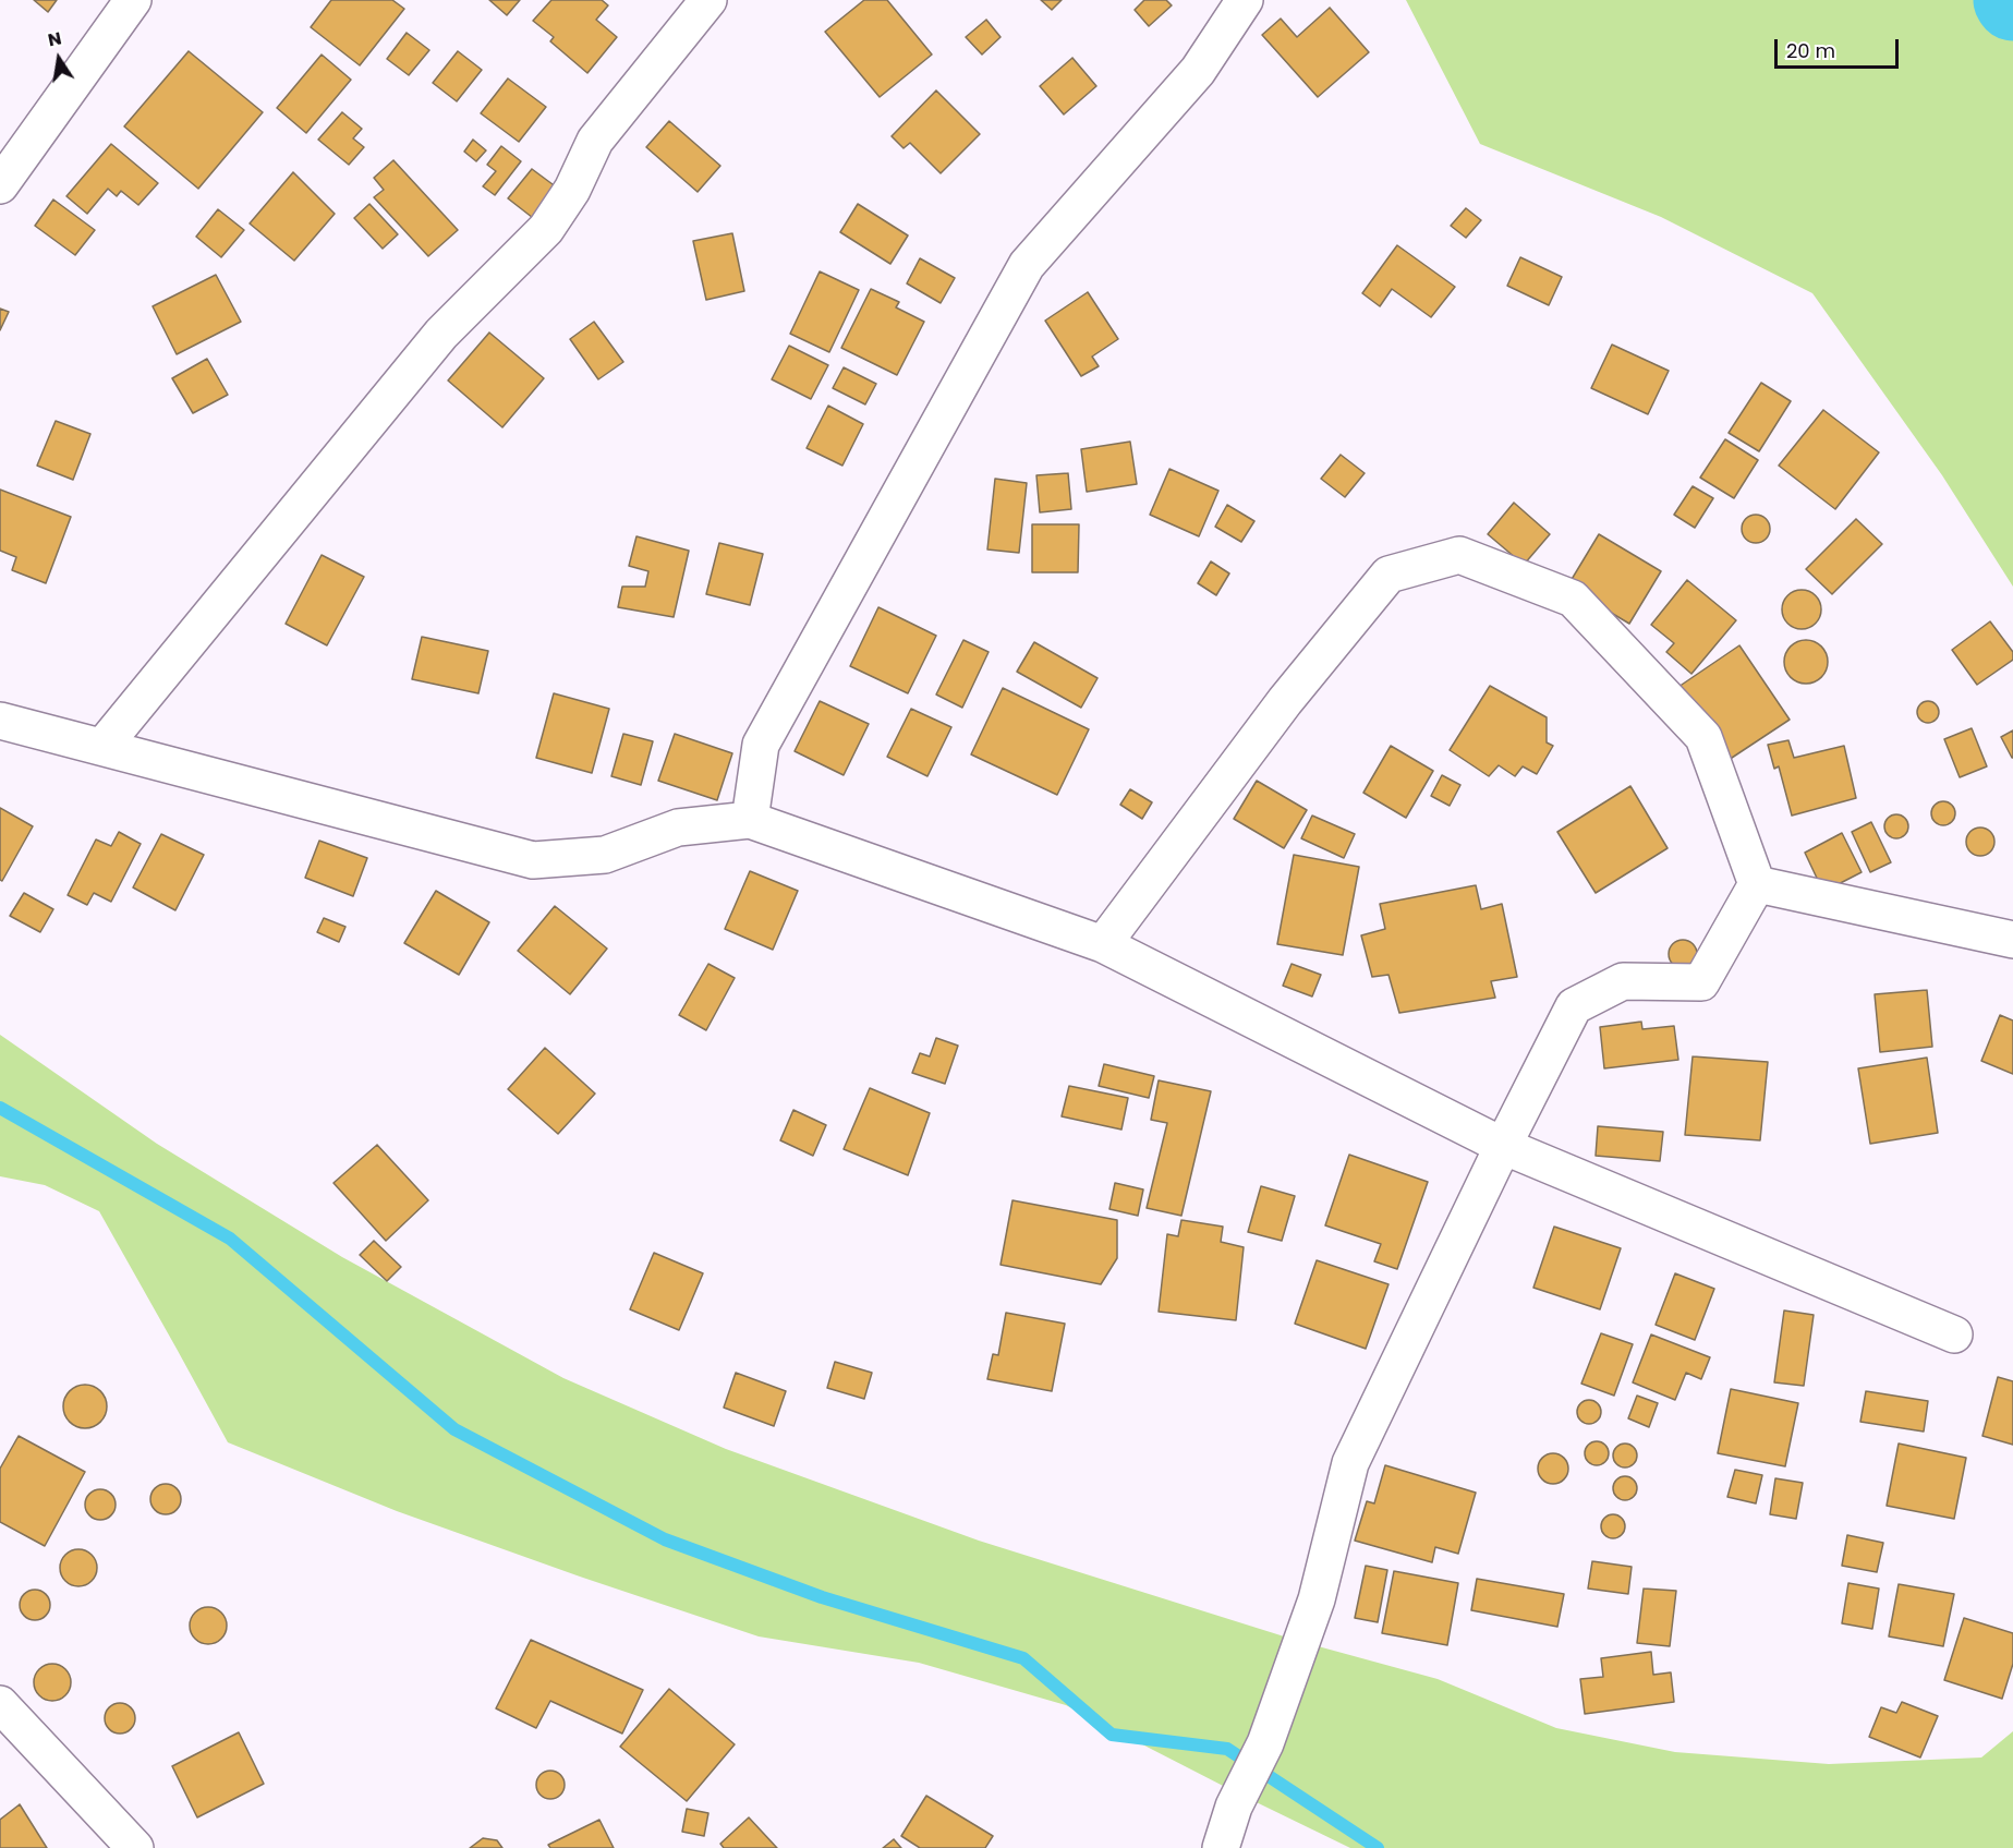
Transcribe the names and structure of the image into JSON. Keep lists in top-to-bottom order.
{
  "scale_bar": "20 m",
  "north": "top"
}
